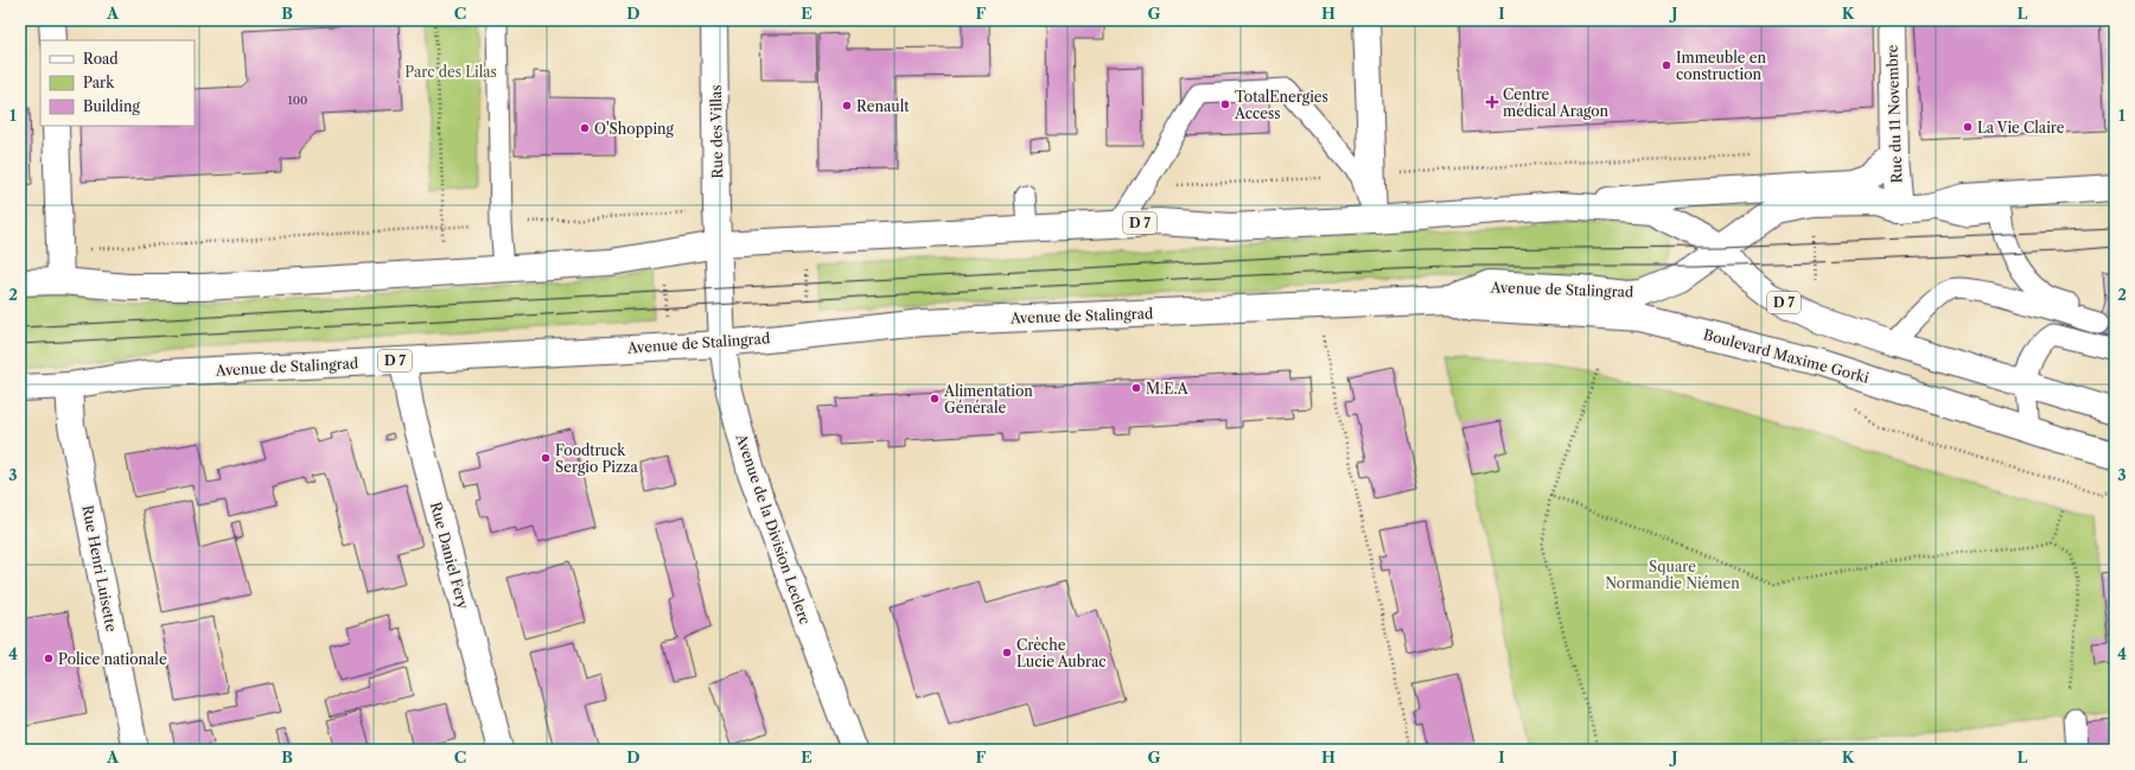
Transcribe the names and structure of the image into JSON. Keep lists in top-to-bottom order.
{
  "streets": {
    "main road": [
      "Rue du 11 Novembre",
      "Rue des Villas",
      "D 7",
      "Avenue de Stalingrad",
      "Boulevard Maxime Gorki",
      "Avenue de la Division Leclerc",
      "Rue Daniel Fery",
      "Rue Henri Luisette"
    ]
  },
  "crossings": [
    ["Rue du 11 Novembre", "Avenue de Stalingrad"],
    ["Rue des Villas", "D 7"],
    ["Rue des Villas", "Avenue de la Division Leclerc"],
    ["D 7", "Avenue de Stalingrad"],
    ["D 7", "Avenue de la Division Leclerc"],
    ["Avenue de Stalingrad", "Boulevard Maxime Gorki"],
    ["Avenue de Stalingrad", "Avenue de la Division Leclerc"],
    ["Avenue de Stalingrad", "Rue Daniel Fery"],
    ["Avenue de Stalingrad", "Rue Henri Luisette"]
  ],
  "parks": ["Parc des Lilas", "Square Normandie Niémen"],
  "places": {
    "other": [
      "Immeuble en construction",
      "TotalEnergies Access",
      "Renault",
      "La Vie Claire",
      "O'Shopping",
      "M.E.A",
      "Alimentation Générale",
      "Foodtruck Sergio Pizza",
      "Crèche Lucie Aubrac",
      "Police nationale"
    ],
    "health": ["Centre médical Aragon"]
  },
  "house_numbers": ["100"],
  "legend": ["Road", "Park", "Building"],
  "grid": {
    "columns": [
      "A",
      "B",
      "C",
      "D",
      "E",
      "F",
      "G",
      "H",
      "I",
      "J",
      "K",
      "L"
    ],
    "rows": [
      "1",
      "2",
      "3",
      "4"
    ]
  }
}
